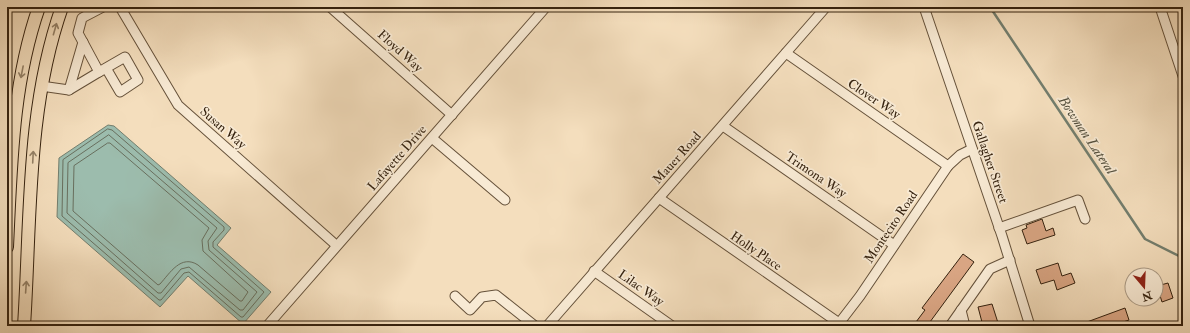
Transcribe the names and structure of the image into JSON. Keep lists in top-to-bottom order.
{
  "streets": {
    "street": [
      "Floyd Way",
      "Clover Way",
      "Susan Way",
      "Lafayette Drive",
      "Mauer Road",
      "Gallagher Street",
      "Trimona Way",
      "Montecito Road",
      "Holly Place",
      "Lilac Way"
    ]
  },
  "crossings": [
    ["Floyd Way", "Lafayette Drive"],
    ["Clover Way", "Mauer Road"],
    ["Clover Way", "Montecito Road"],
    ["Susan Way", "Lafayette Drive"],
    ["Mauer Road", "Trimona Way"],
    ["Mauer Road", "Holly Place"],
    ["Mauer Road", "Lilac Way"],
    ["Gallagher Street", "Montecito Road"],
    ["Trimona Way", "Montecito Road"],
    ["Montecito Road", "Holly Place"]
  ],
  "water": ["Bowman Lateral"],
  "north": "bottom"
}
